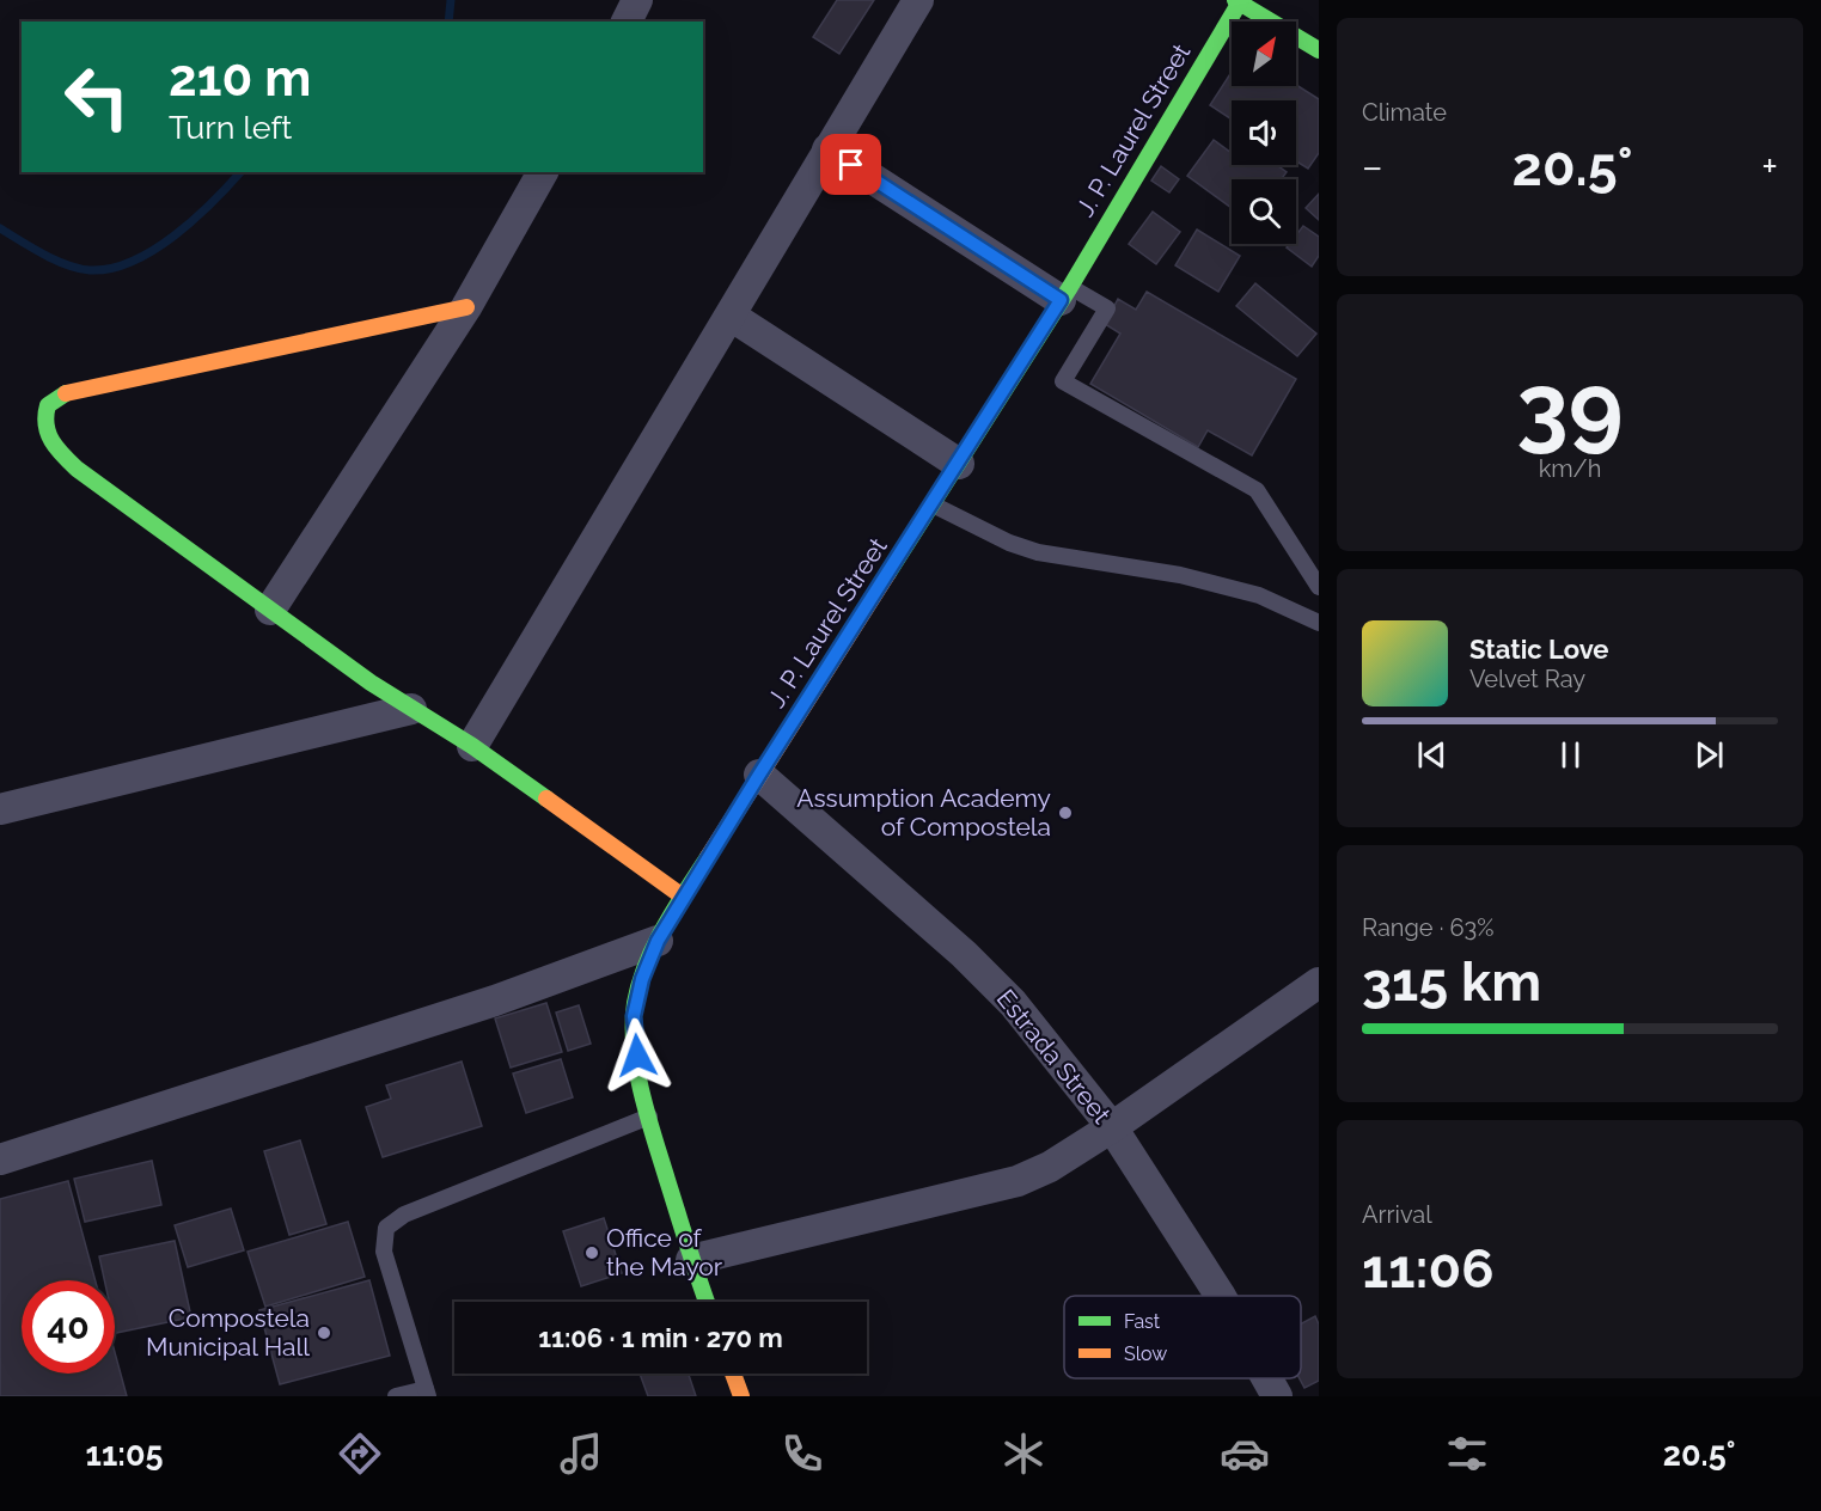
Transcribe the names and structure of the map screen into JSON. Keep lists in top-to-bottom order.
{
  "streets": {
    "street": ["J. P. Laurel Street", "Estrada Street"]
  },
  "crossings": [
    ["J. P. Laurel Street", "Estrada Street"]
  ],
  "places": ["Assumption Academy of Compostela", "Office of the Mayor", "Compostela Municipal Hall"],
  "legend": ["Fast", "Slow"],
  "north": "top right",
  "page": {
    "tile": [
      "Climate",
      ["39", "km/h"],
      ["Range · 63%", "315 km"],
      ["Arrival", "11:06"]
    ],
    "turn": ["210 m", "Turn left"],
    "heat": ["−", "20.5°", "+"],
    "song": ["Static Love", "Velvet Ray"],
    "limit": "40",
    "trip": "11:06 · 1 min · 270 m",
    "tabs": ["11:05", "20.5°"]
  }
}
